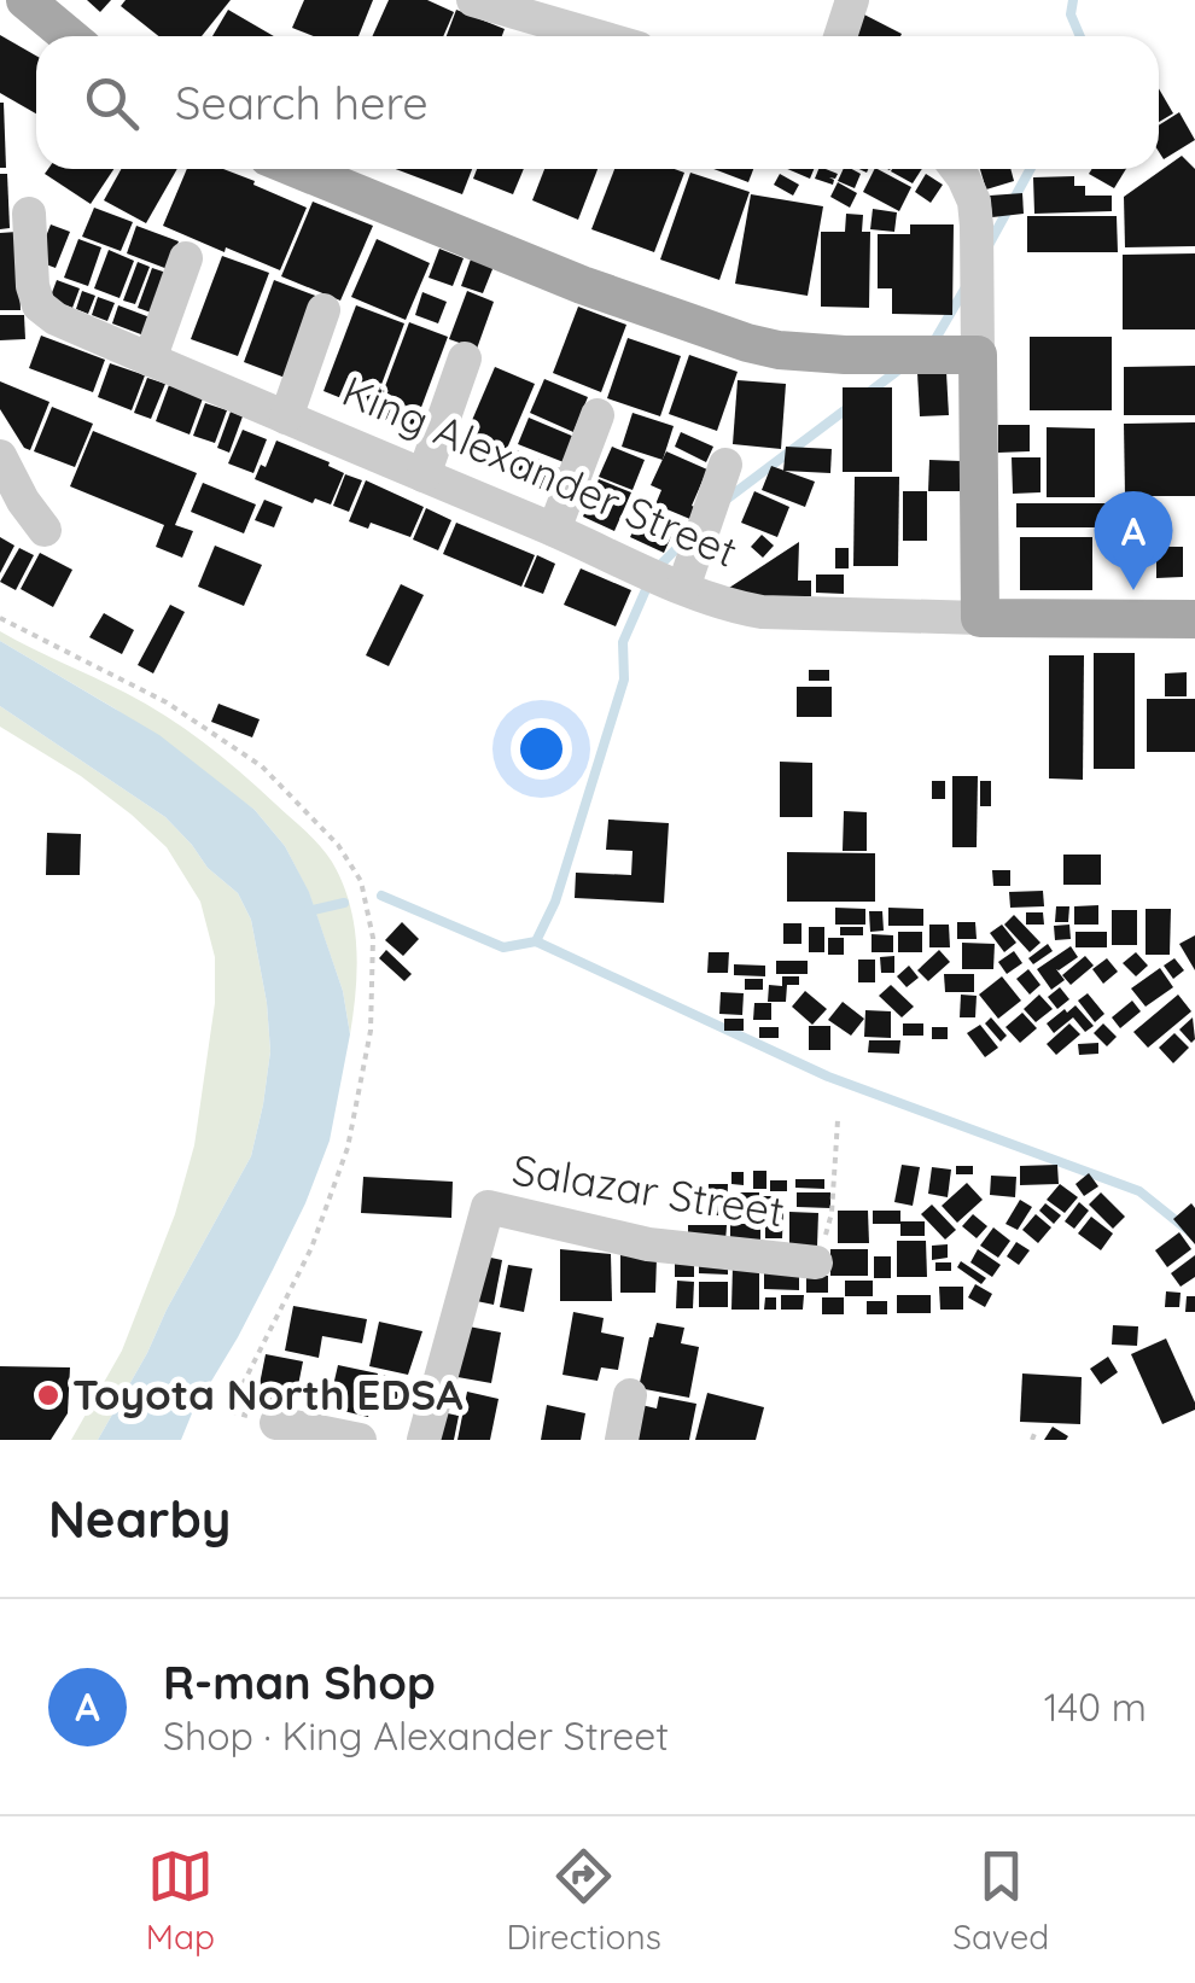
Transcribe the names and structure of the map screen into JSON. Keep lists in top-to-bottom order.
{
  "streets": {
    "main road": ["King Alexander Street"],
    "street": ["Salazar Street"]
  },
  "places": ["Toyota North EDSA"],
  "page": {
    "search": "Search here",
    "pins": "A",
    "heading": "Nearby",
    "list": [
      {
        "mark": "A",
        "name": "R-man Shop",
        "note": "Shop · King Alexander Street",
        "value": "140 m"
      }
    ],
    "nav": ["Map", "Directions", "Saved"]
  }
}
